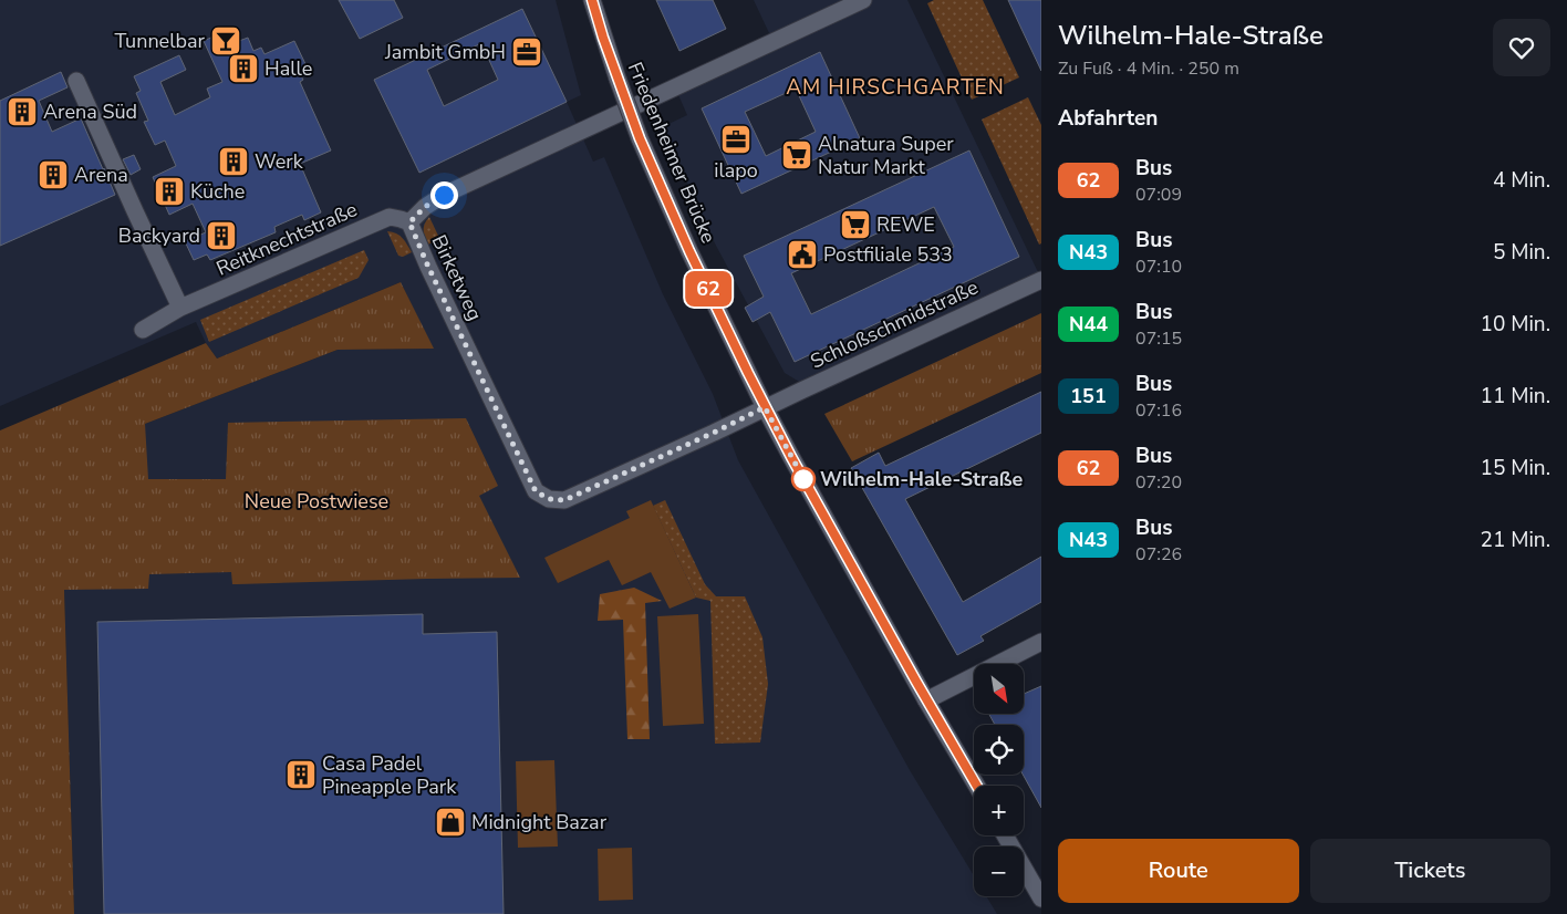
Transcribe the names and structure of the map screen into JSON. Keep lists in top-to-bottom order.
{
  "streets": {
    "street": [
      "Friedenheimer Brücke",
      "Reitknechtstraße",
      "Birketweg",
      "Schloßschmidstraße"
    ]
  },
  "crossings": [
    ["Friedenheimer Brücke", "Birketweg"],
    ["Friedenheimer Brücke", "Schloßschmidstraße"],
    ["Reitknechtstraße", "Birketweg"],
    ["Birketweg", "Schloßschmidstraße"]
  ],
  "districts": ["AM HIRSCHGARTEN"],
  "parks": ["Neue Postwiese"],
  "places": {
    "bar": ["Tunnelbar"],
    "office": ["Jambit GmbH", "ilapo"],
    "building": [
      "Halle",
      "Arena Süd",
      "Werk",
      "Arena",
      "Küche",
      "Backyard",
      "Casa Padel Pineapple Park"
    ],
    "supermarket": ["Alnatura Super Natur Markt", "REWE"],
    "public building": ["Postfiliale 533"],
    "other": ["Wilhelm-Hale-Straße"],
    "shop": ["Midnight Bazar"]
  },
  "lines": ["bus line 62"],
  "north": "bottom right",
  "page": {
    "on_map": "62",
    "heading": [
      ["Wilhelm-Hale-Straße", "Zu Fuß · 4 Min. · 250 m"],
      "Abfahrten"
    ],
    "list": [
      {
        "mark": "62",
        "name": "Bus",
        "note": "07:09",
        "value": "4 Min."
      },
      {
        "mark": "N43",
        "name": "Bus",
        "note": "07:10",
        "value": "5 Min."
      },
      {
        "mark": "N44",
        "name": "Bus",
        "note": "07:15",
        "value": "10 Min."
      },
      {
        "mark": "151",
        "name": "Bus",
        "note": "07:16",
        "value": "11 Min."
      },
      {
        "mark": "62",
        "name": "Bus",
        "note": "07:20",
        "value": "15 Min."
      },
      {
        "mark": "N43",
        "name": "Bus",
        "note": "07:26",
        "value": "21 Min."
      }
    ],
    "map_buttons": ["+", "−"],
    "buttons": ["Route", "Tickets"]
  }
}
